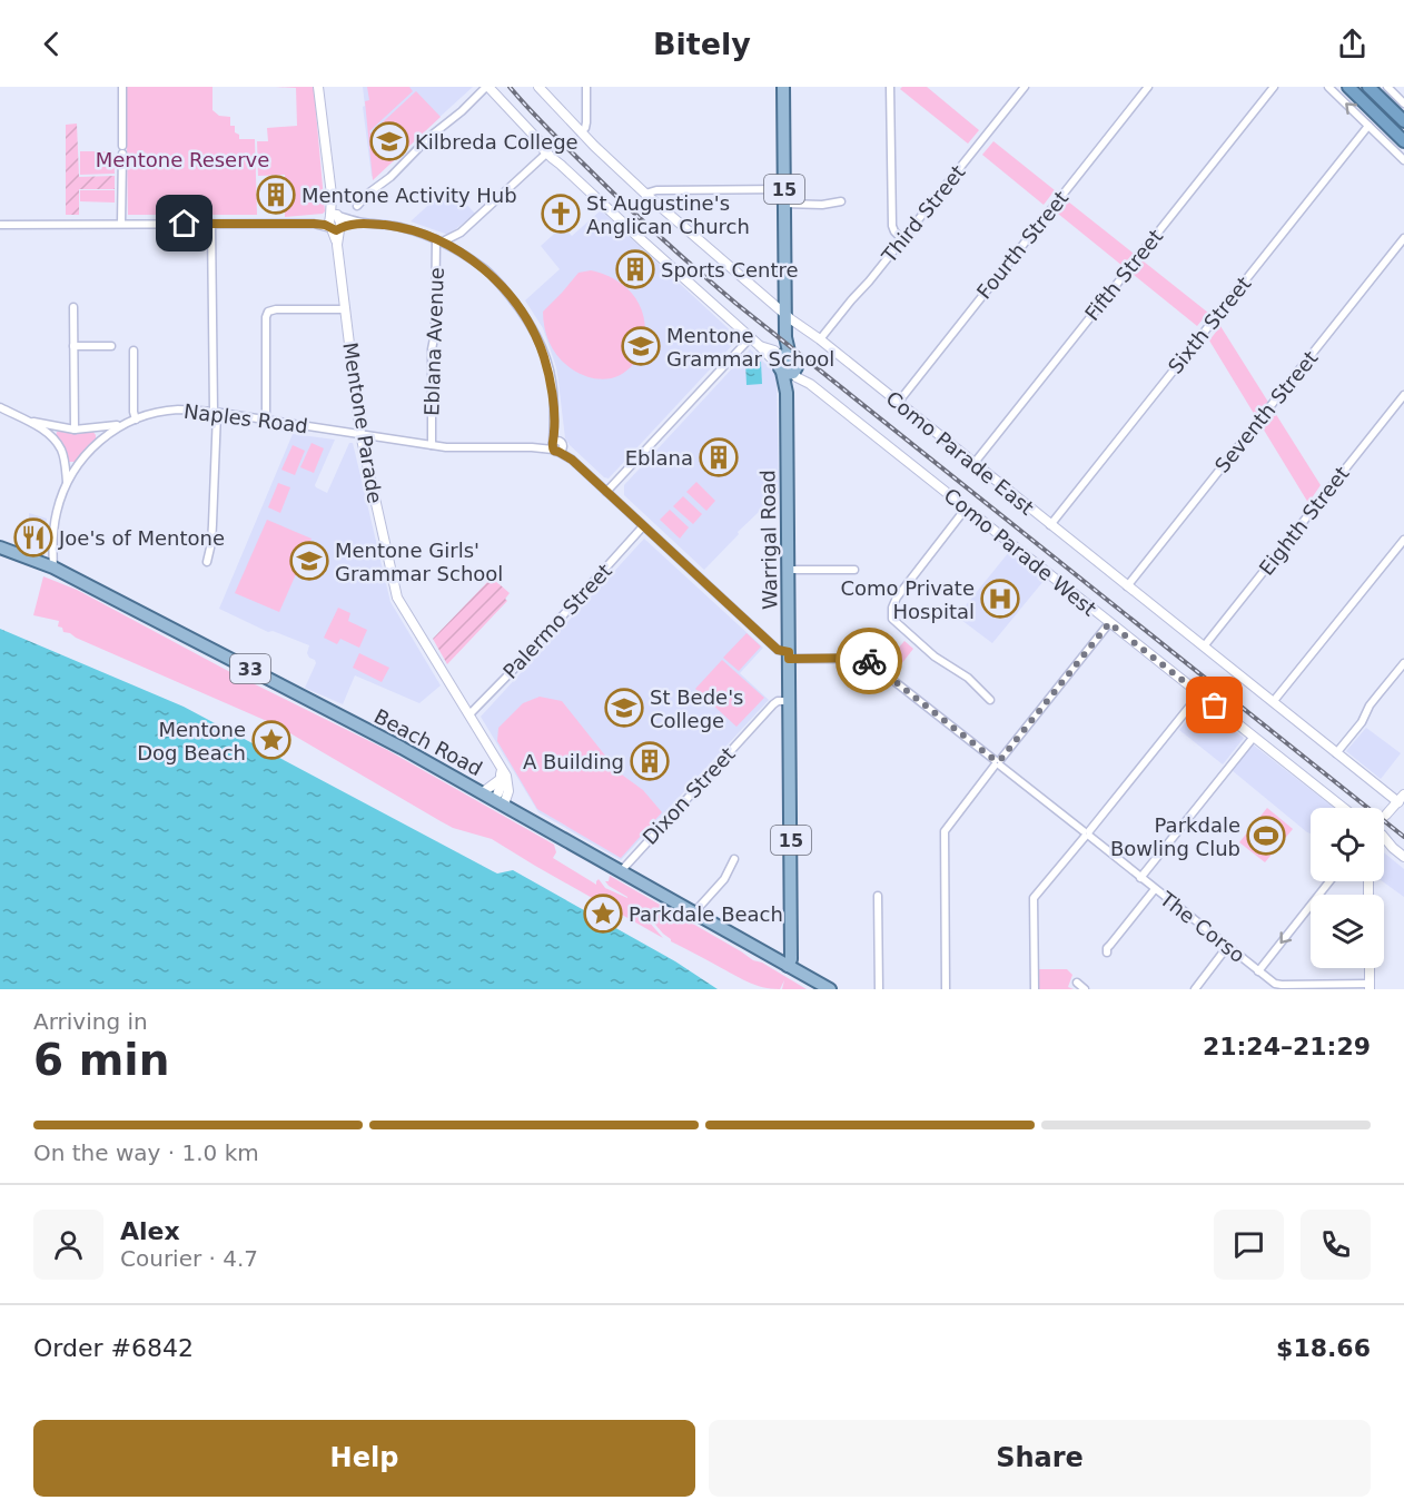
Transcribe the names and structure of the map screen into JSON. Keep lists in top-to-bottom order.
{
  "streets": {
    "main road": [
      "15",
      "Warrigal Road",
      "33",
      "Beach Road"
    ],
    "street": [
      "Third Street",
      "Fourth Street",
      "Fifth Street",
      "Sixth Street",
      "Eblana Avenue",
      "Seventh Street",
      "Naples Road",
      "Mentone Parade",
      "Como Parade East",
      "Eighth Street",
      "Como Parade West",
      "Palermo Street",
      "Dixon Street",
      "The Corso"
    ]
  },
  "crossings": [
    ["Third Street", "Como Parade East"],
    ["Fourth Street", "Como Parade East"],
    ["Fifth Street", "Como Parade East"],
    ["Sixth Street", "Como Parade East"],
    ["Eblana Avenue", "Naples Road"],
    ["Seventh Street", "Como Parade East"],
    ["Naples Road", "Mentone Parade"],
    ["Naples Road", "Warrigal Road"],
    ["Naples Road", "Palermo Street"],
    ["Naples Road", "Beach Road"],
    ["Naples Road", "The Corso"],
    ["Mentone Parade", "Palermo Street"],
    ["Mentone Parade", "Beach Road"],
    ["Como Parade East", "Eighth Street"],
    ["Como Parade East", "Warrigal Road"],
    ["Warrigal Road", "Como Parade West"],
    ["Warrigal Road", "Beach Road"],
    ["Warrigal Road", "Dixon Street"],
    ["Warrigal Road", "The Corso"],
    ["Beach Road", "Dixon Street"]
  ],
  "parks": ["Mentone Reserve"],
  "places": {
    "school or university": [
      "Kilbreda College",
      "Mentone Grammar School",
      "Mentone Girls' Grammar School",
      "St Bede's College"
    ],
    "building": [
      "Mentone Activity Hub",
      "Sports Centre",
      "Eblana",
      "A Building"
    ],
    "church": ["St Augustine's Anglican Church"],
    "restaurant": ["Joe's of Mentone"],
    "hospital": ["Como Private Hospital"],
    "place": ["Mentone Dog Beach", "Parkdale Beach"],
    "sports": ["Parkdale Bowling Club"]
  },
  "page": {
    "header": "Bitely",
    "heading": ["6 min", "Arriving in", "21:24–21:29"],
    "panel": [
      "Alex",
      "Courier · 4.7",
      "Order #6842",
      "$18.66"
    ],
    "bar": "On the way · 1.0 km",
    "buttons": ["Help", "Share"]
  }
}
